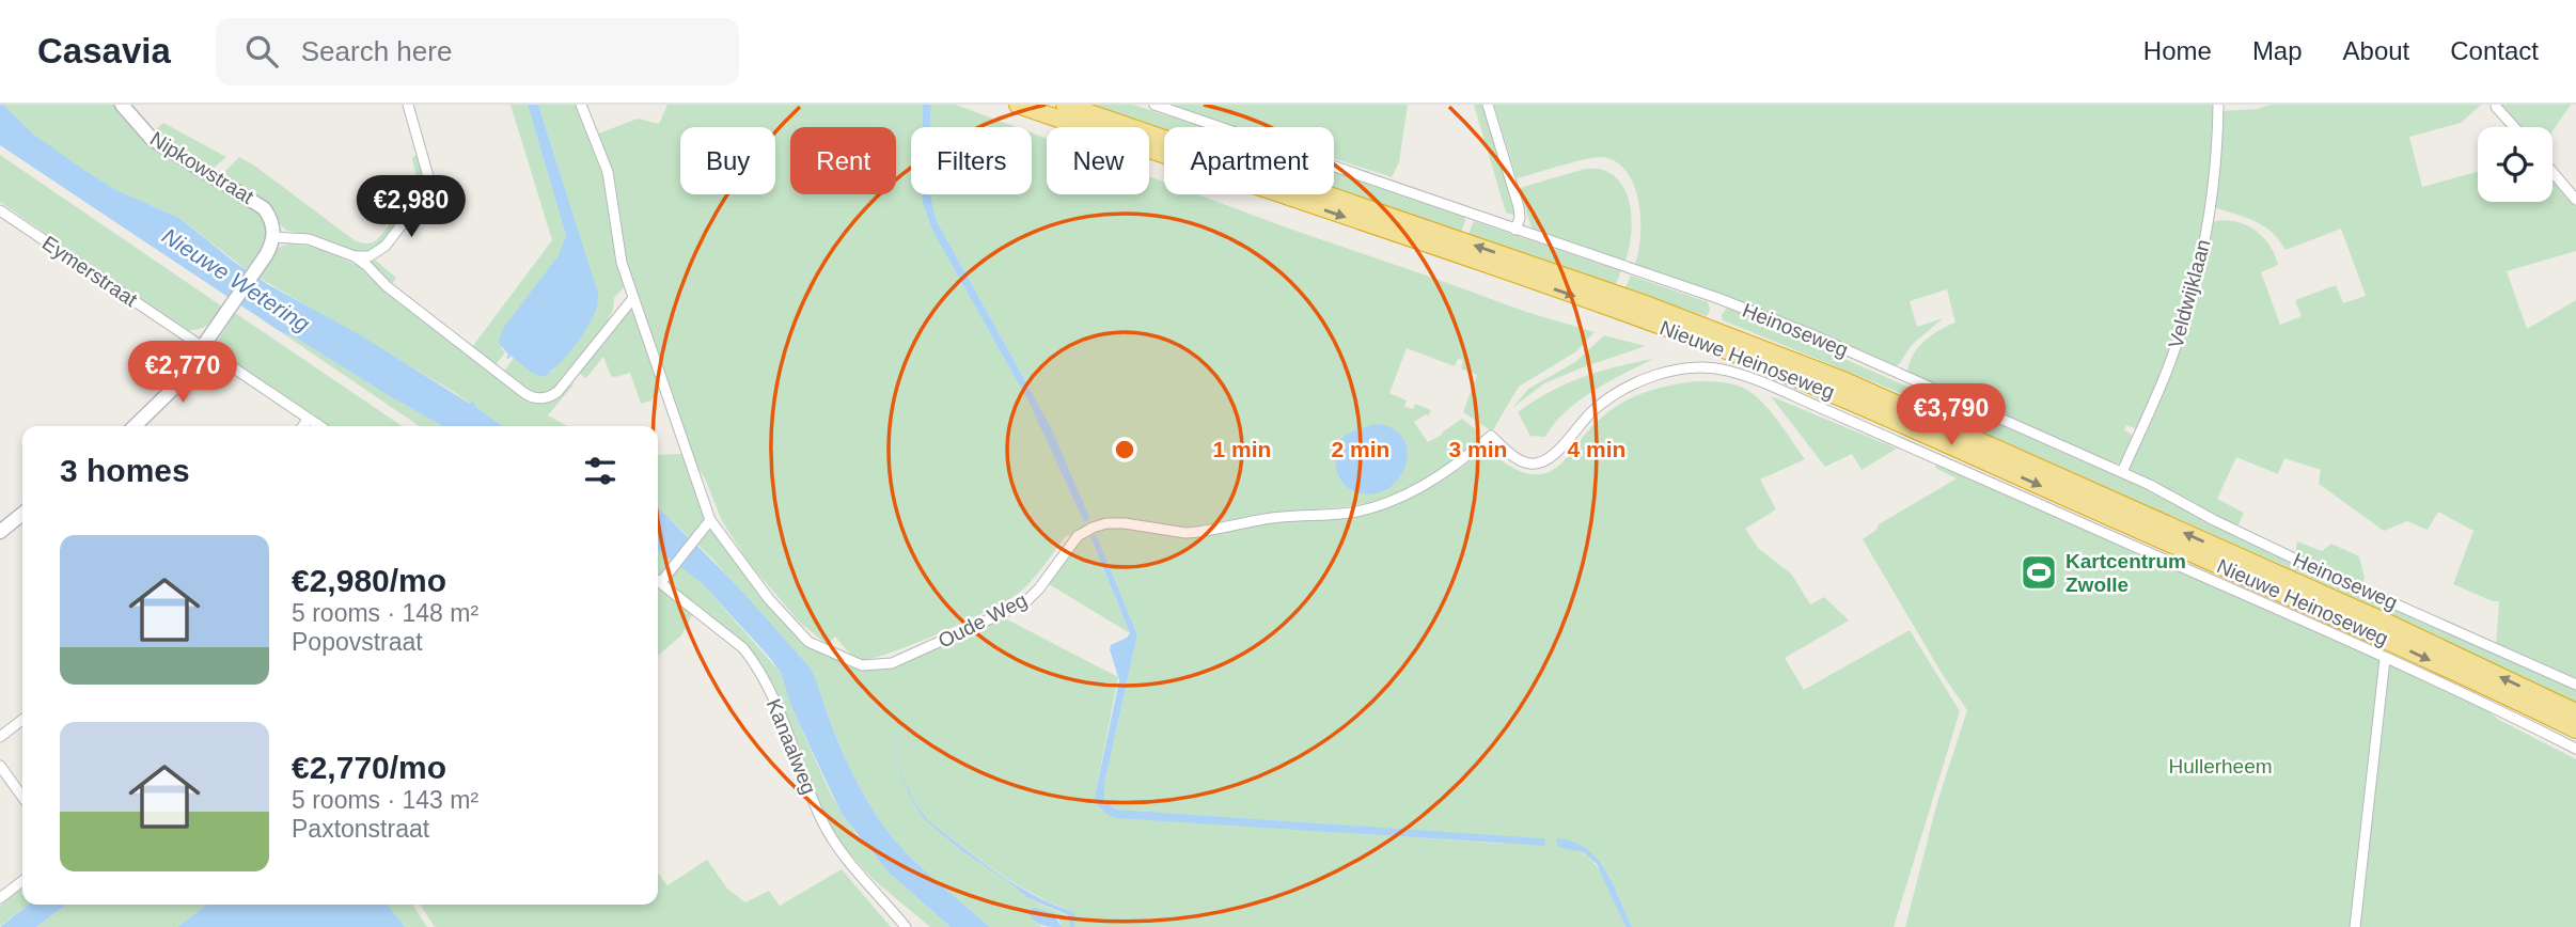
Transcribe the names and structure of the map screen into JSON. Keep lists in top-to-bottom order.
{
  "streets": {
    "highway": ["Nieuwe Heinoseweg"],
    "street": [
      "Nipkowstraat",
      "Eymerstraat",
      "Veldwijklaan",
      "Heinoseweg",
      "Oude Weg",
      "Kanaalweg"
    ]
  },
  "crossings": [
    ["Veldwijklaan", "Heinoseweg"],
    ["Oude Weg", "Kanaalweg"]
  ],
  "water": ["Nieuwe Wetering"],
  "parks": ["Hullerheem"],
  "places": {
    "sports": ["Kartcentrum Zwolle"]
  },
  "page": {
    "header": "Casavia",
    "search": "Search here",
    "nav": [
      "Home",
      "Map",
      "About",
      "Contact"
    ],
    "chip": [
      "Buy",
      "Rent",
      "Filters",
      "New",
      "Apartment"
    ],
    "price": ["€2,980", "€2,770", "€3,790"],
    "heading": "3 homes",
    "list": [
      {
        "name": "€2,980/mo",
        "note": "5 rooms · 148 m² · Popovstraat"
      },
      {
        "name": "€2,770/mo",
        "note": "5 rooms · 143 m² · Paxtonstraat"
      }
    ]
  },
  "rings": [
    "1 min",
    "2 min",
    "3 min",
    "4 min"
  ]
}
